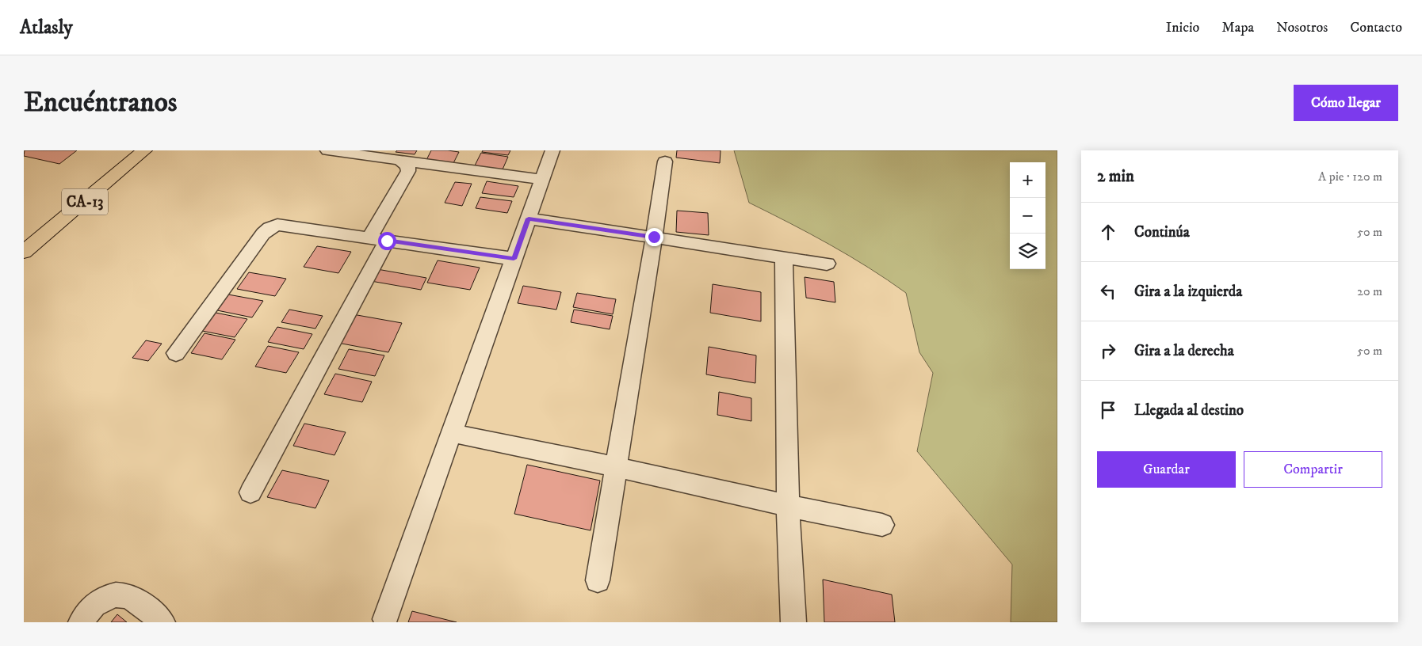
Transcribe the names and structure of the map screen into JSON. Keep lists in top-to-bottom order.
{
  "streets": {
    "main road": ["CA-13"]
  },
  "page": {
    "header": "Atlasly",
    "nav": [
      "Inicio",
      "Mapa",
      "Nosotros",
      "Contacto"
    ],
    "buttons": [
      "Cómo llegar",
      ["Guardar", "Compartir"]
    ],
    "title": "Encuéntranos",
    "heading": ["2 min", "A pie · 120 m"],
    "map_buttons": ["+", "−"],
    "list": [
      ["Continúa", "50 m"],
      ["Gira a la izquierda", "20 m"],
      ["Gira a la derecha", "50 m"],
      "Llegada al destino"
    ]
  }
}
